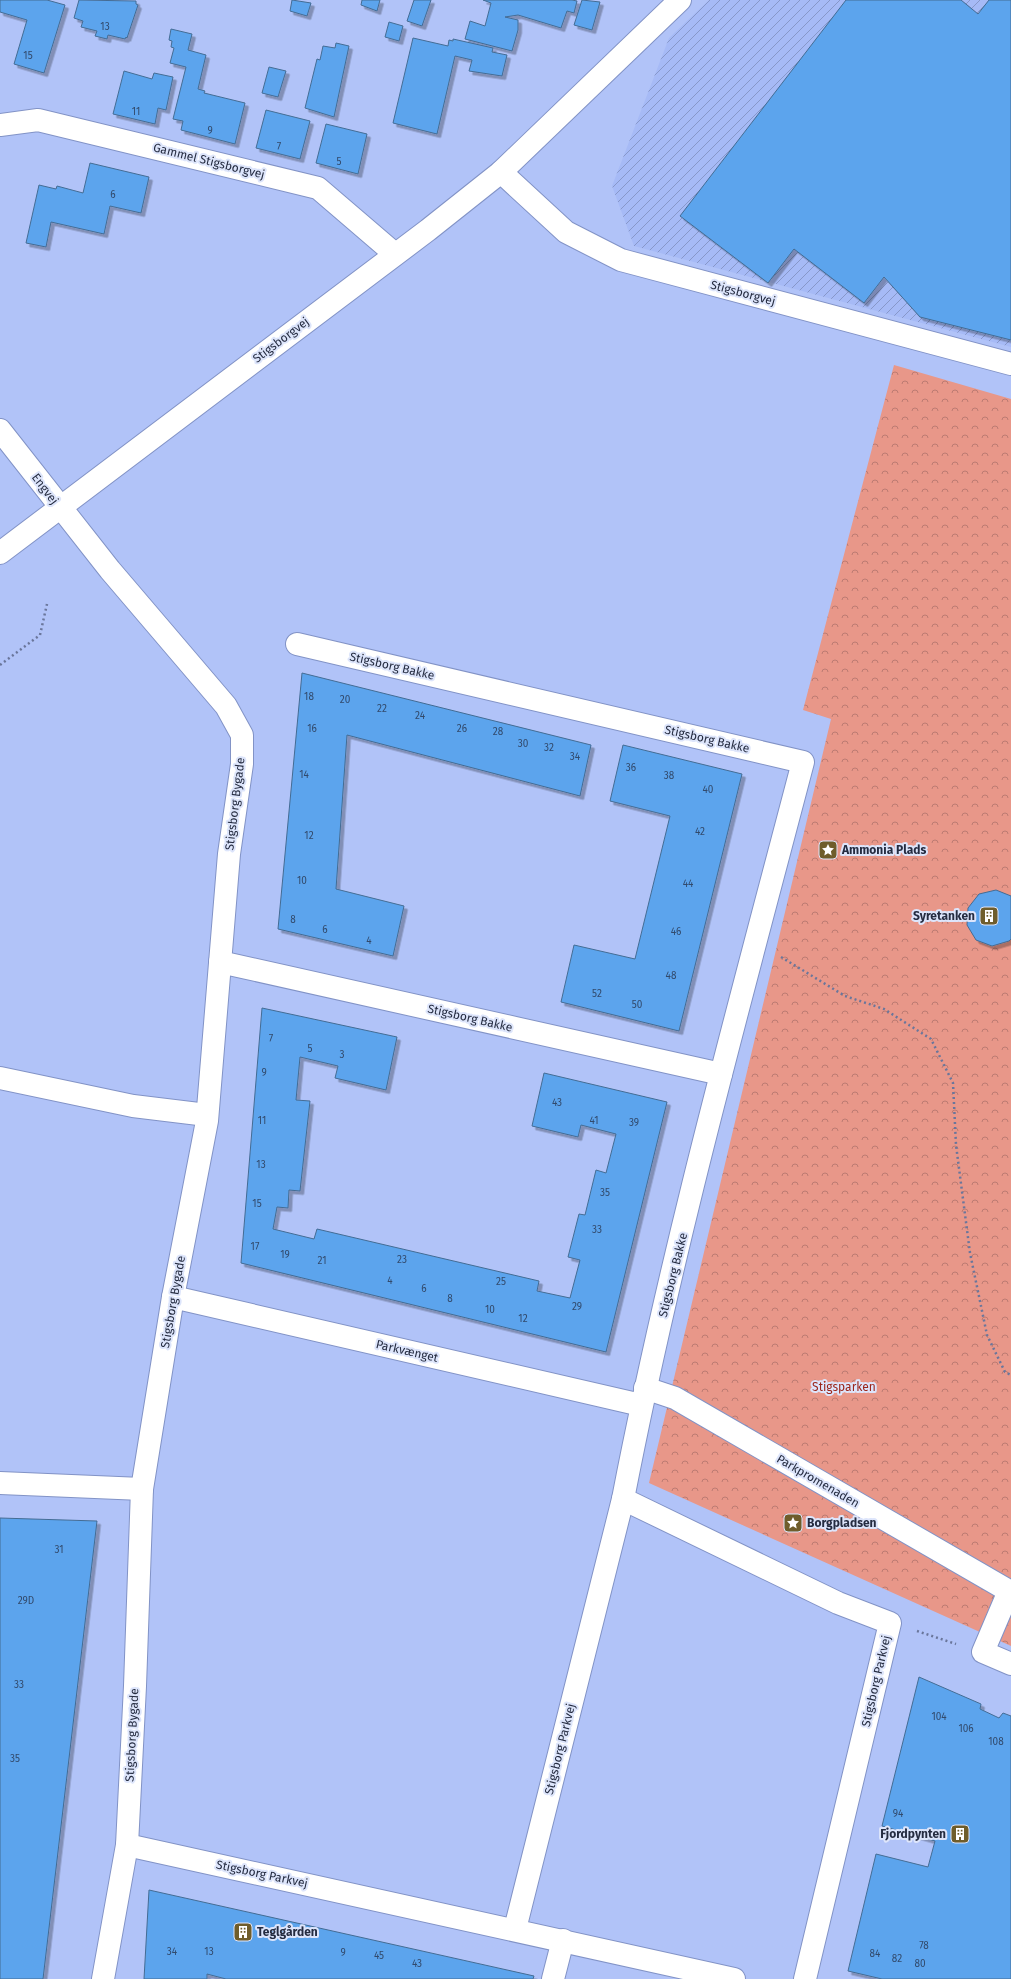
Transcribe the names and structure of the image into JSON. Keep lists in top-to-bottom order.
{
  "streets": {
    "street": [
      "Gammel Stigsborgvej",
      "Stigsborgvej",
      "Engvej",
      "Stigsborg Bakke",
      "Stigsborg Bygade",
      "Parkvænget",
      "Parkpromenaden",
      "Stigsborg Parkvej"
    ]
  },
  "crossings": [
    ["Gammel Stigsborgvej", "Stigsborgvej"],
    ["Stigsborgvej", "Engvej"],
    ["Stigsborgvej", "Stigsborg Bygade"],
    ["Engvej", "Stigsborg Bygade"],
    ["Stigsborg Bakke", "Stigsborg Bygade"],
    ["Stigsborg Bakke", "Parkvænget"],
    ["Stigsborg Bakke", "Parkpromenaden"],
    ["Stigsborg Bakke", "Stigsborg Parkvej"],
    ["Stigsborg Bygade", "Parkvænget"],
    ["Stigsborg Bygade", "Stigsborg Parkvej"],
    ["Parkvænget", "Parkpromenaden"],
    ["Parkvænget", "Stigsborg Parkvej"],
    ["Parkpromenaden", "Stigsborg Parkvej"]
  ],
  "parks": ["Stigsparken"],
  "places": {
    "place": ["Ammonia Plads", "Borgpladsen"],
    "building": ["Syretanken", "Fjordpynten", "Teglgården"]
  },
  "house_numbers": [
    "13",
    "15",
    "11",
    "9",
    "7",
    "5",
    "6",
    "18",
    "20",
    "22",
    "24",
    "16",
    "26",
    "28",
    "30",
    "32",
    "34",
    "36",
    "14",
    "38",
    "40",
    "42",
    "12",
    "10",
    "44",
    "8",
    "6",
    "46",
    "4",
    "48",
    "52",
    "50",
    "7",
    "5",
    "3",
    "9",
    "43",
    "11",
    "41",
    "39",
    "13",
    "35",
    "15",
    "33",
    "17",
    "19",
    "23",
    "21",
    "4",
    "25",
    "6",
    "8",
    "29",
    "10",
    "12",
    "31",
    "29D",
    "33",
    "104",
    "106",
    "108",
    "35",
    "94",
    "78",
    "34",
    "13",
    "9",
    "84",
    "45",
    "82",
    "43",
    "80"
  ]
}
